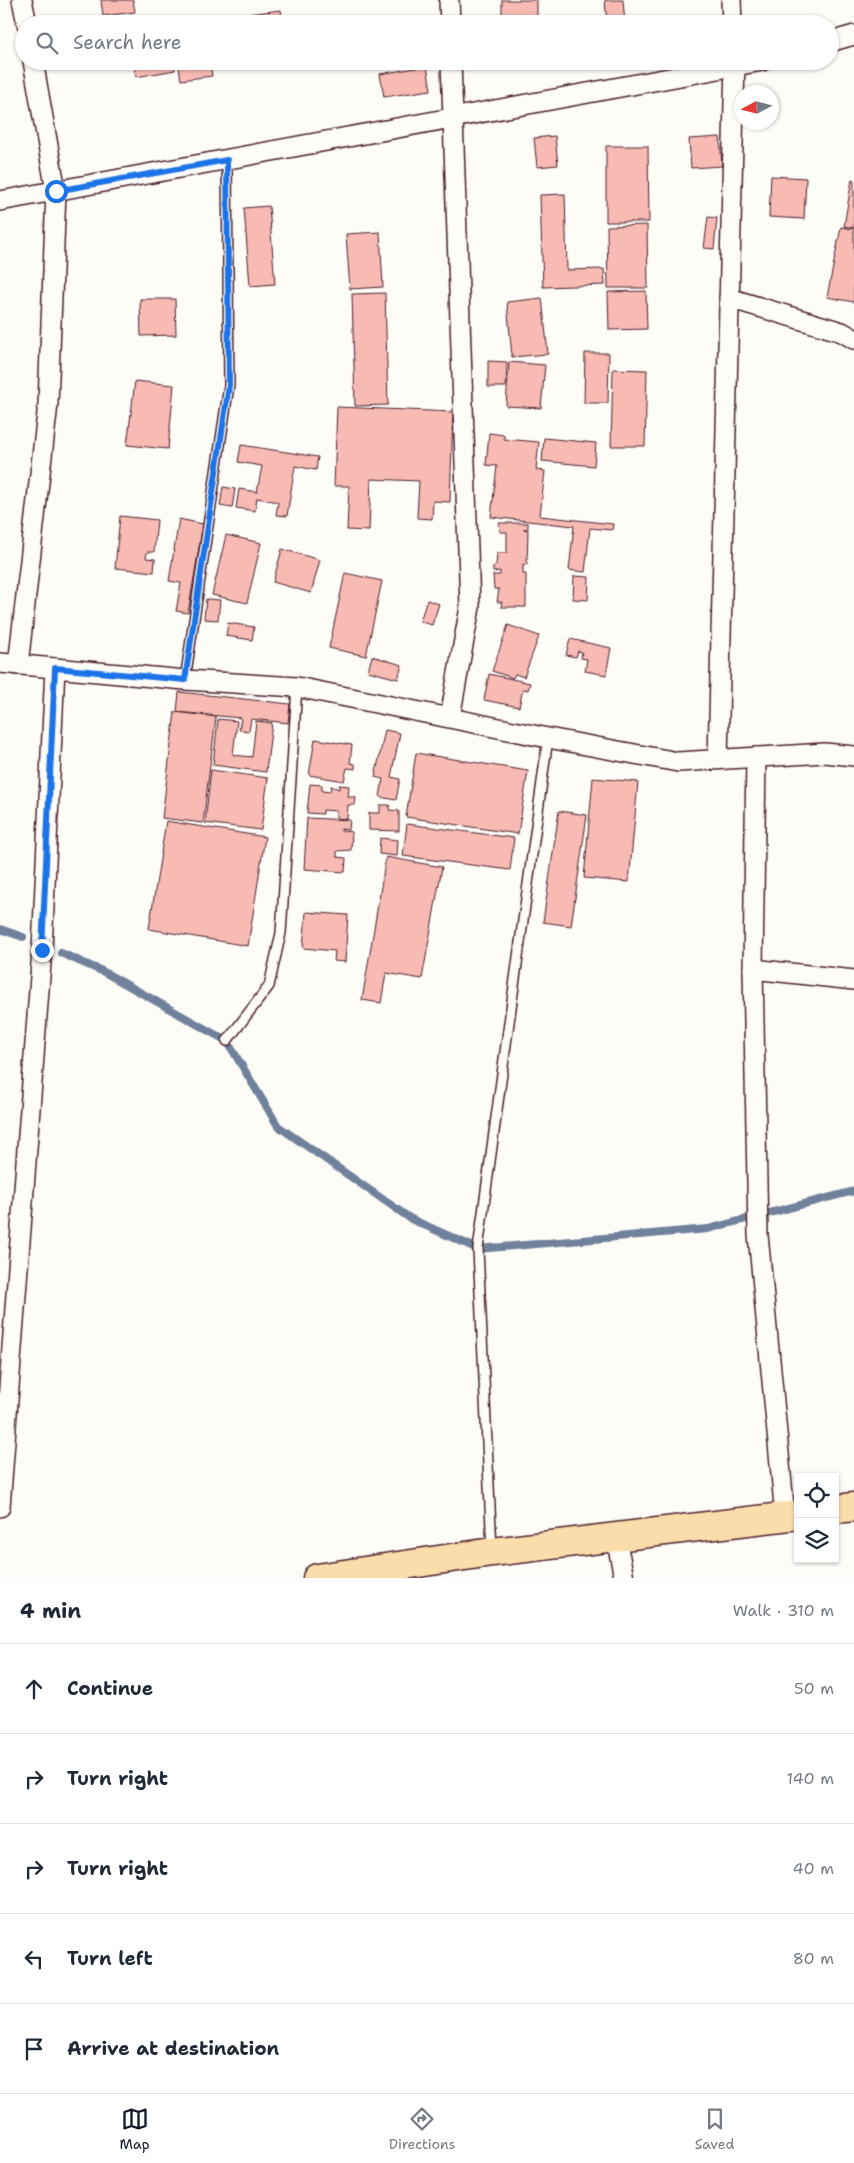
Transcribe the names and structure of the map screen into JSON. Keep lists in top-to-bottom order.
{
  "north": "left",
  "page": {
    "search": "Search here",
    "heading": ["4 min", "Walk · 310 m"],
    "list": [
      ["Continue", "50 m"],
      ["Turn right", "140 m"],
      ["Turn right", "40 m"],
      ["Turn left", "80 m"],
      "Arrive at destination"
    ],
    "nav": ["Map", "Directions", "Saved"]
  }
}
